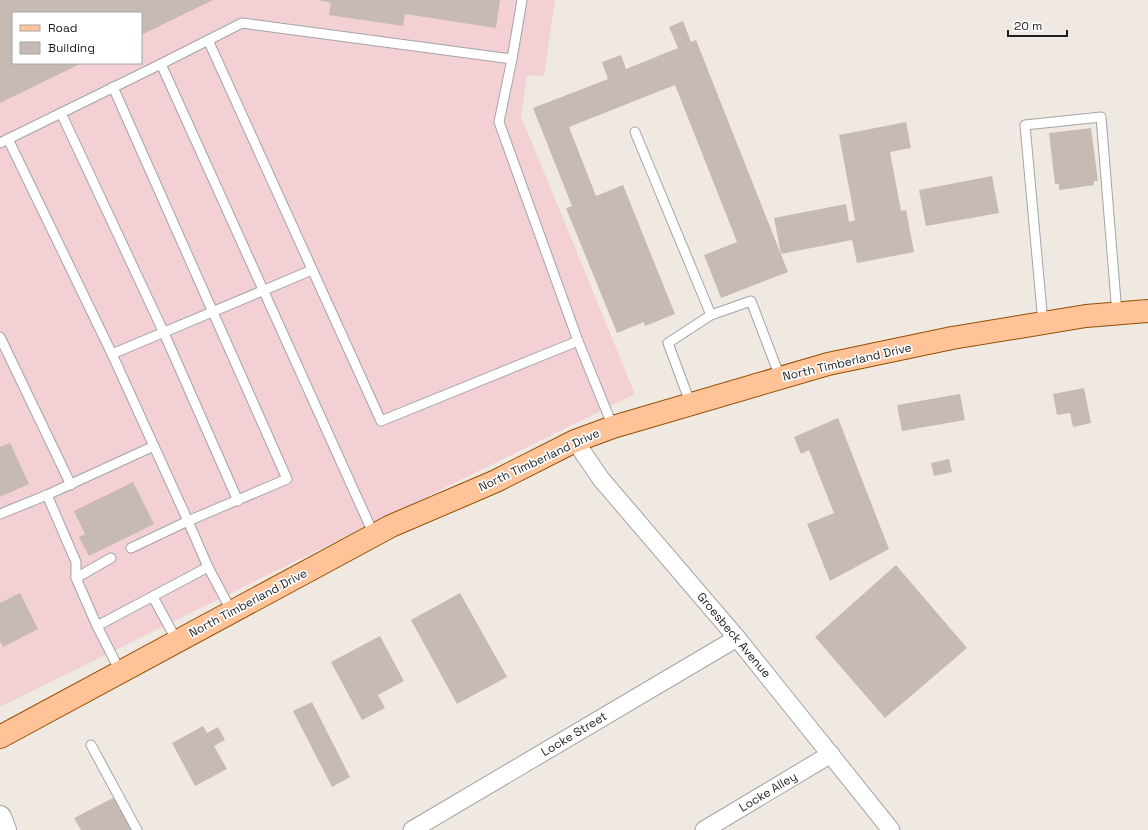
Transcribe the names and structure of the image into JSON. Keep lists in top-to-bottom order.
{
  "streets": {
    "main road": ["North Timberland Drive"],
    "street": ["Groesbeck Avenue", "Locke Street", "Locke Alley"]
  },
  "crossings": [
    ["North Timberland Drive", "Groesbeck Avenue"],
    ["Groesbeck Avenue", "Locke Street"],
    ["Groesbeck Avenue", "Locke Alley"]
  ],
  "legend": ["Road", "Building"],
  "scale_bar": "20 m"
}
